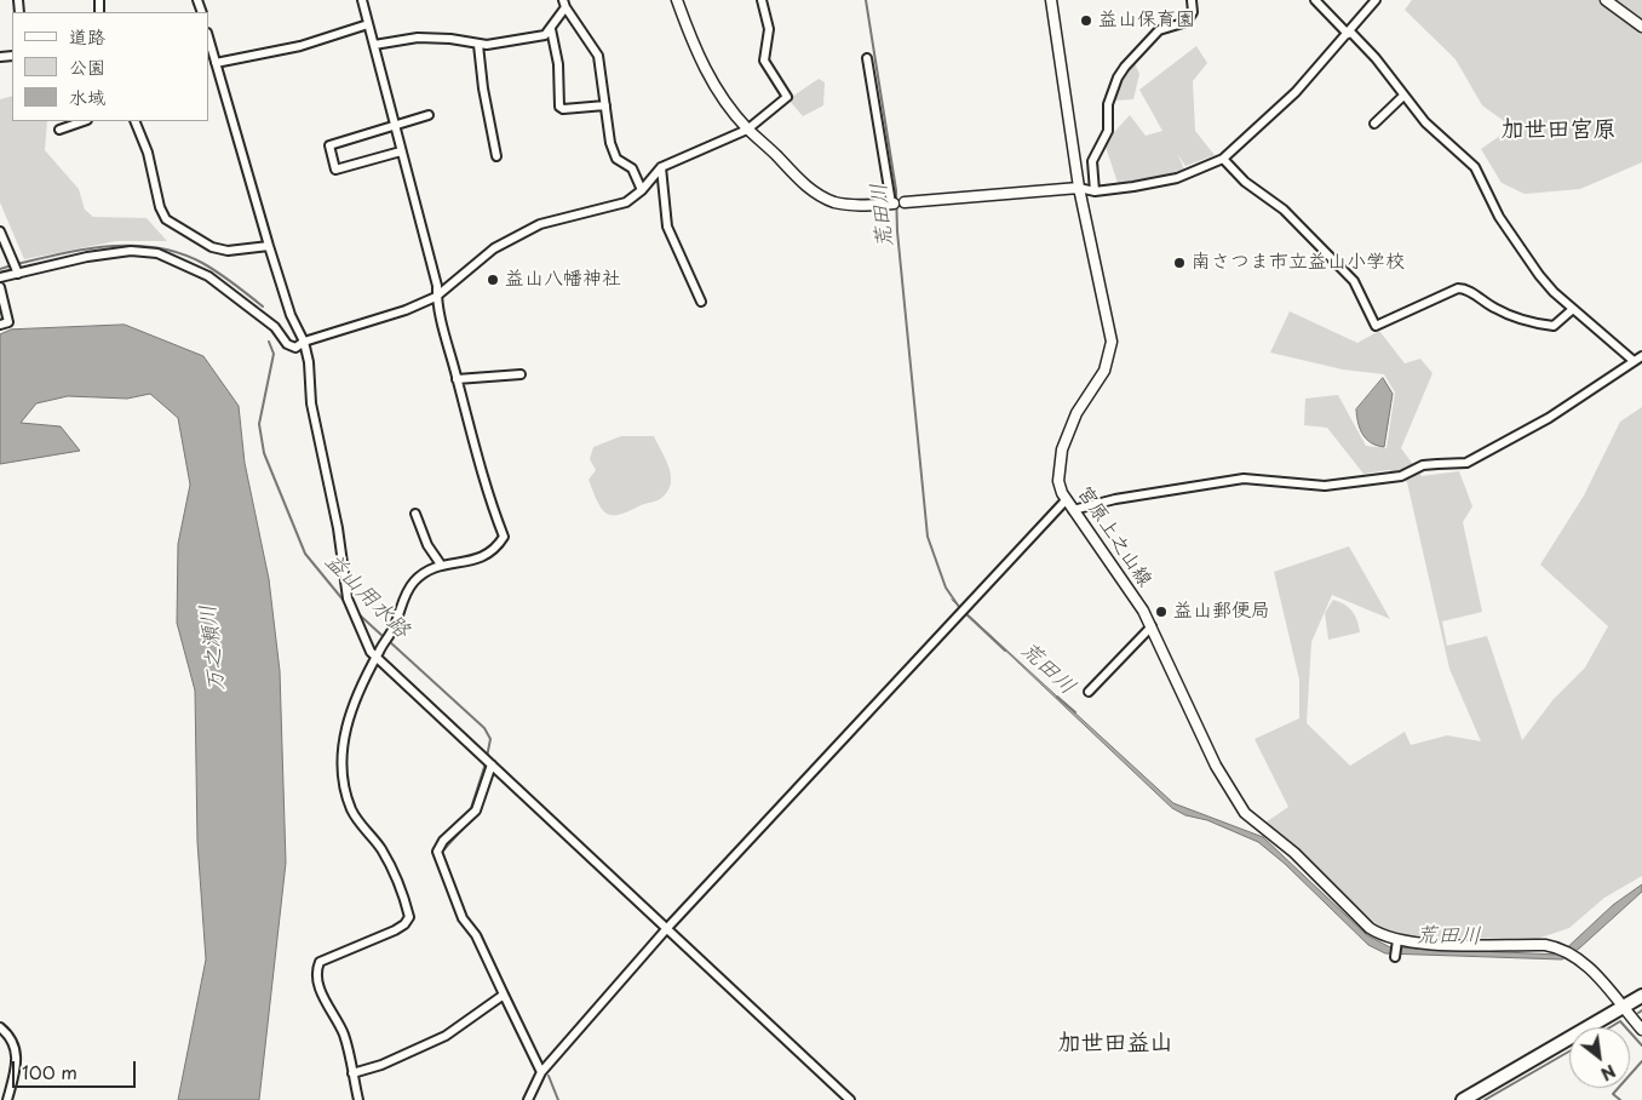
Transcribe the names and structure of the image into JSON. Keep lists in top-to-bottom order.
{
  "streets": {
    "street": ["宮原上之山線"]
  },
  "districts": ["加世田宮原", "加世田益山"],
  "water": ["荒田川", "益山用水路", "万之瀬川"],
  "places": [
    "益山保育園",
    "南さつま市立益山小学校",
    "益山八幡神社",
    "益山郵便局"
  ],
  "legend": ["道路", "公園", "水域"],
  "scale_bar": "100 m",
  "north": "bottom right"
}
